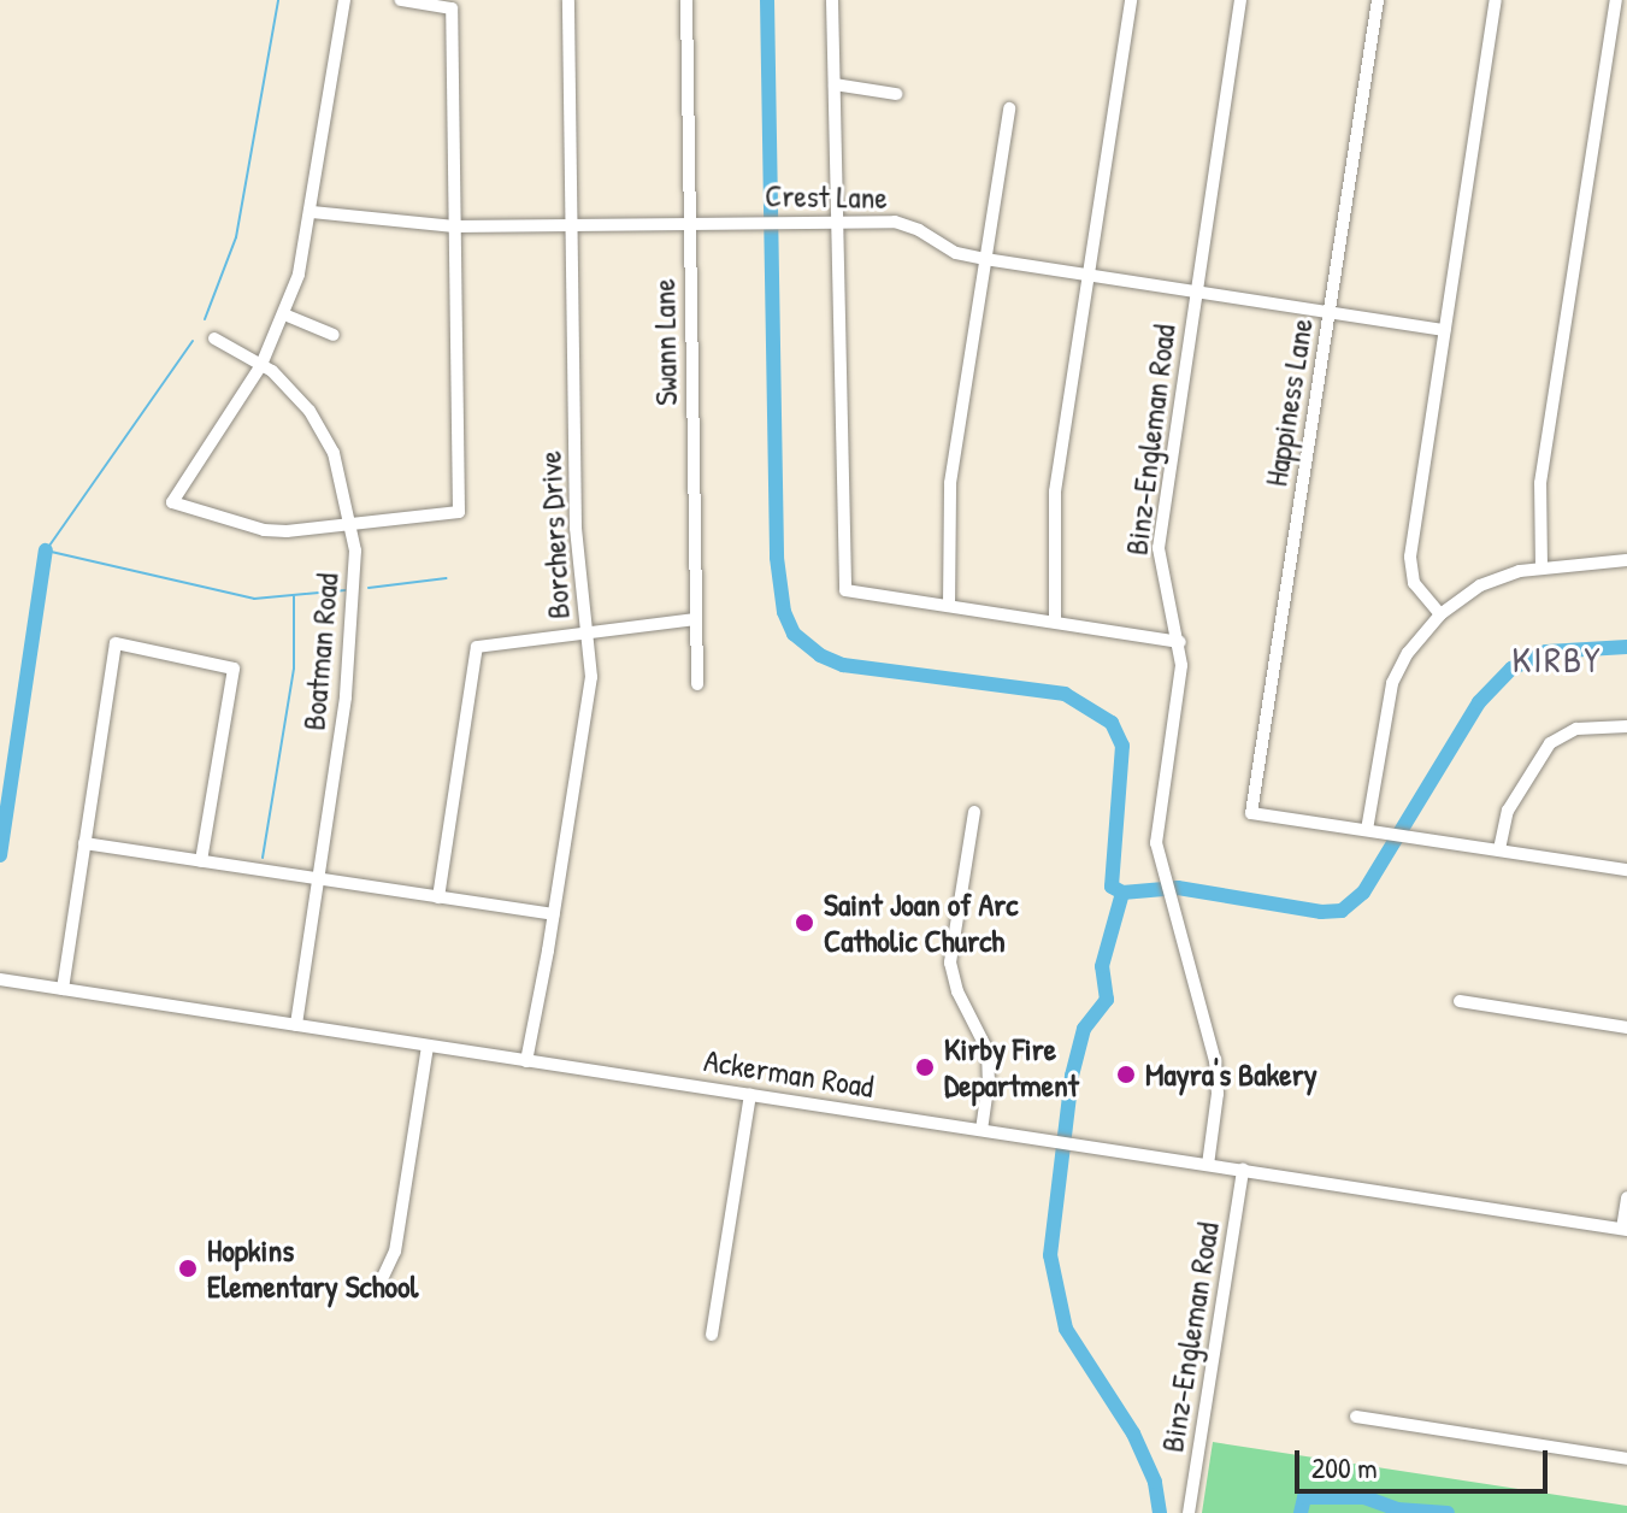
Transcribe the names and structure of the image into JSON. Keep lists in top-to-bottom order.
{
  "streets": {
    "street": [
      "Crest Lane",
      "Swann Lane",
      "Happiness Lane",
      "Binz-Engleman Road",
      "Borchers Drive",
      "Boatman Road",
      "Ackerman Road"
    ]
  },
  "crossings": [
    ["Crest Lane", "Swann Lane"],
    ["Crest Lane", "Happiness Lane"],
    ["Crest Lane", "Binz-Engleman Road"],
    ["Crest Lane", "Borchers Drive"],
    ["Binz-Engleman Road", "Ackerman Road"],
    ["Borchers Drive", "Ackerman Road"],
    ["Boatman Road", "Ackerman Road"]
  ],
  "districts": ["KIRBY"],
  "places": [
    "Saint Joan of Arc Catholic Church",
    "Kirby Fire Department",
    "Mayra's Bakery",
    "Hopkins Elementary School"
  ],
  "scale_bar": "200 m"
}
